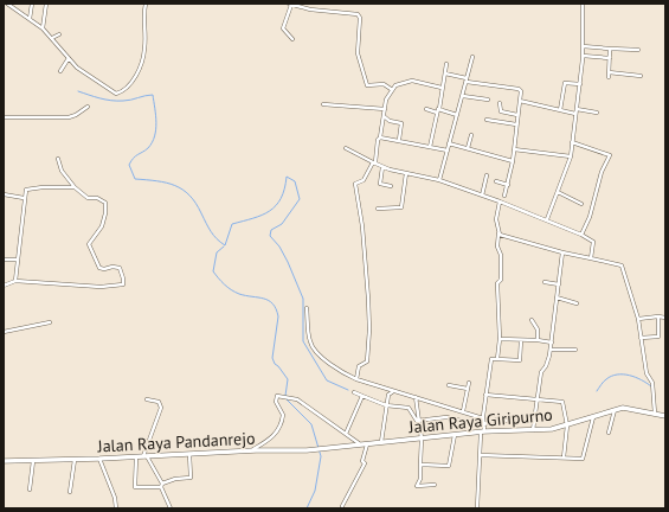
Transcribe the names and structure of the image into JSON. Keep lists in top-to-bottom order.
{
  "streets": {
    "main road": ["Jalan Raya Giripurno", "Jalan Raya Pandanrejo"]
  },
  "crossings": [
    ["Jalan Raya Giripurno", "Jalan Raya Pandanrejo"]
  ]
}
